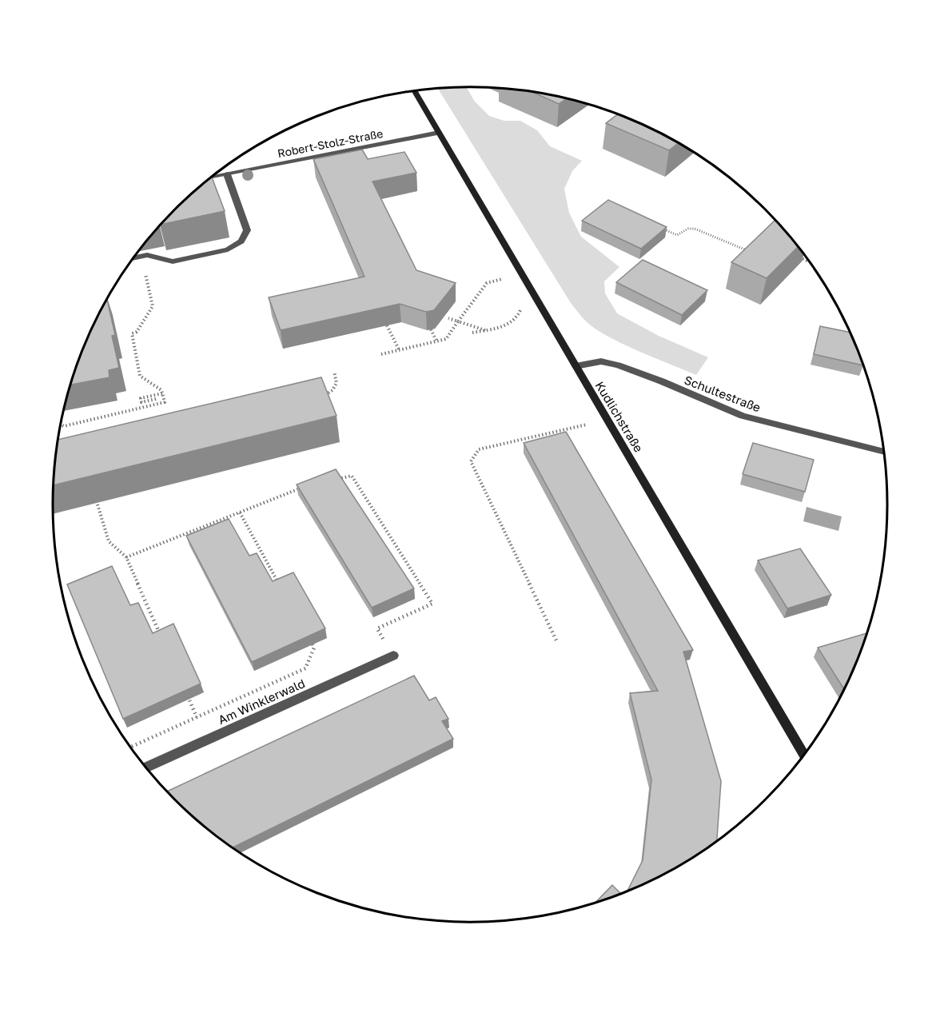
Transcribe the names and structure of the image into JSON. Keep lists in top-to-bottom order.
{
  "streets": {
    "street": [
      "Robert-Stolz-Straße",
      "Schultestraße",
      "Kudlichstraße",
      "Am Winklerwald"
    ]
  },
  "crossings": [
    ["Robert-Stolz-Straße", "Kudlichstraße"],
    ["Schultestraße", "Kudlichstraße"]
  ]
}
